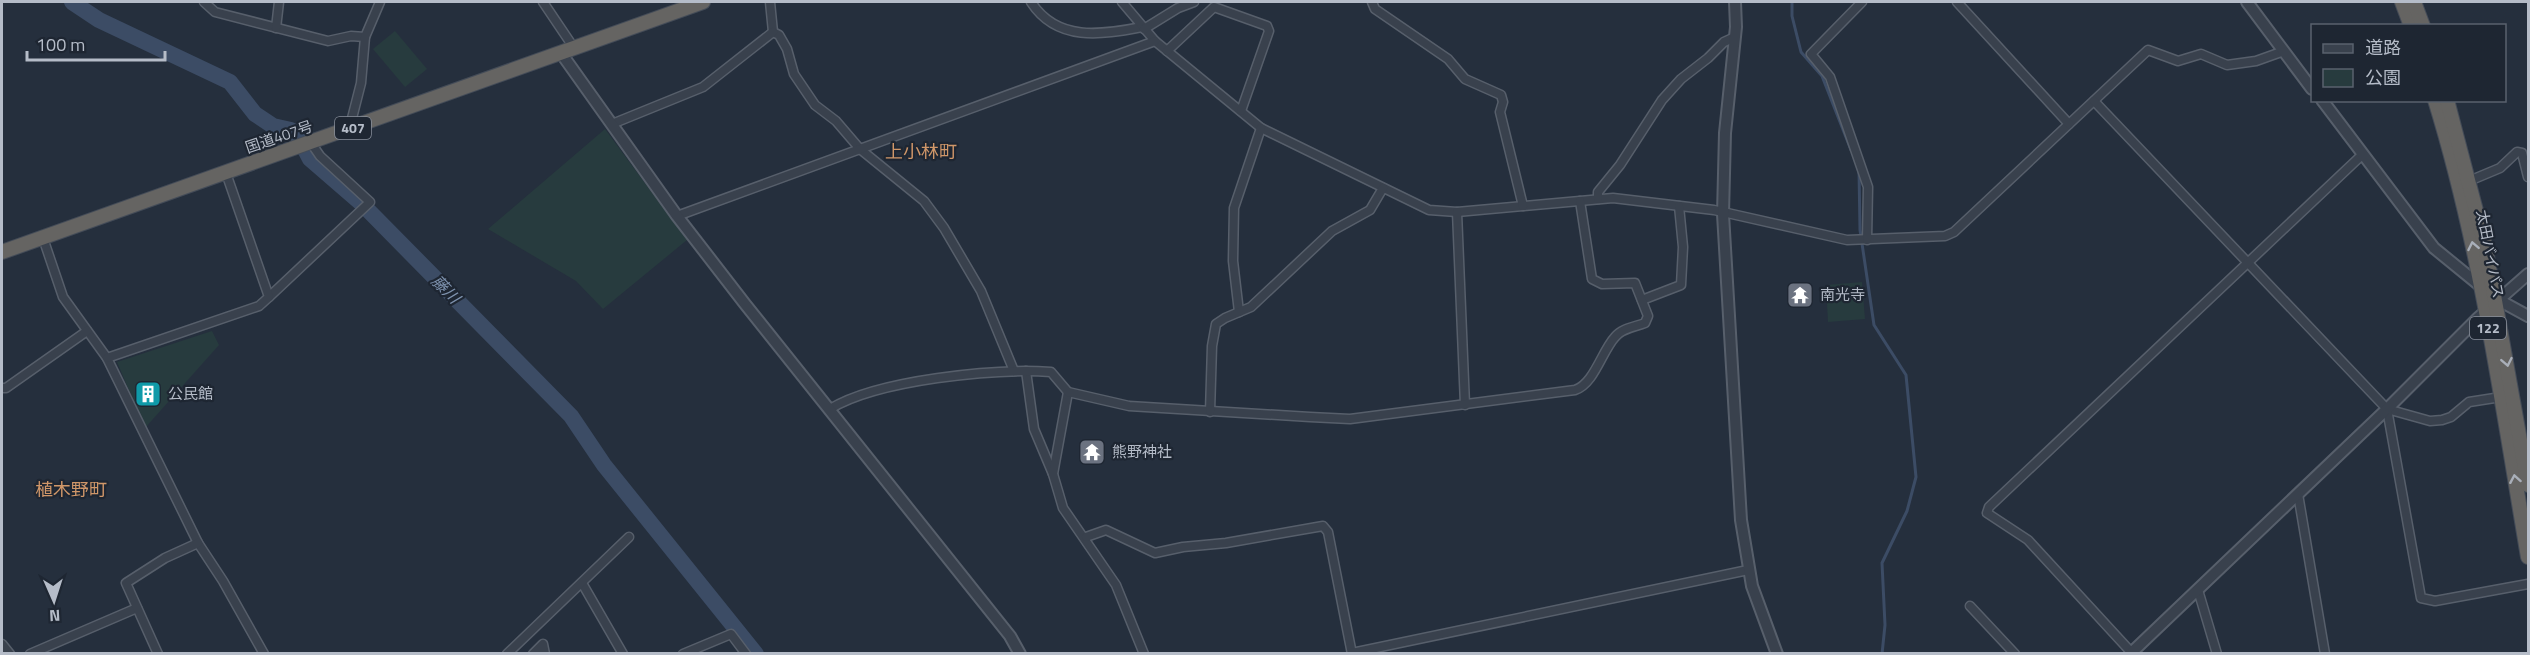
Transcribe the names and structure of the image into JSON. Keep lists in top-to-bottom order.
{
  "streets": {
    "highway": [
      "407",
      "国道407号",
      "太田バイパス",
      "122"
    ]
  },
  "districts": ["上小林町", "植木野町"],
  "water": ["藤川"],
  "places": {
    "temple": ["南光寺", "熊野神社"],
    "building": ["公民館"]
  },
  "legend": ["道路", "公園"],
  "scale_bar": "100 m",
  "north": "bottom"
}
